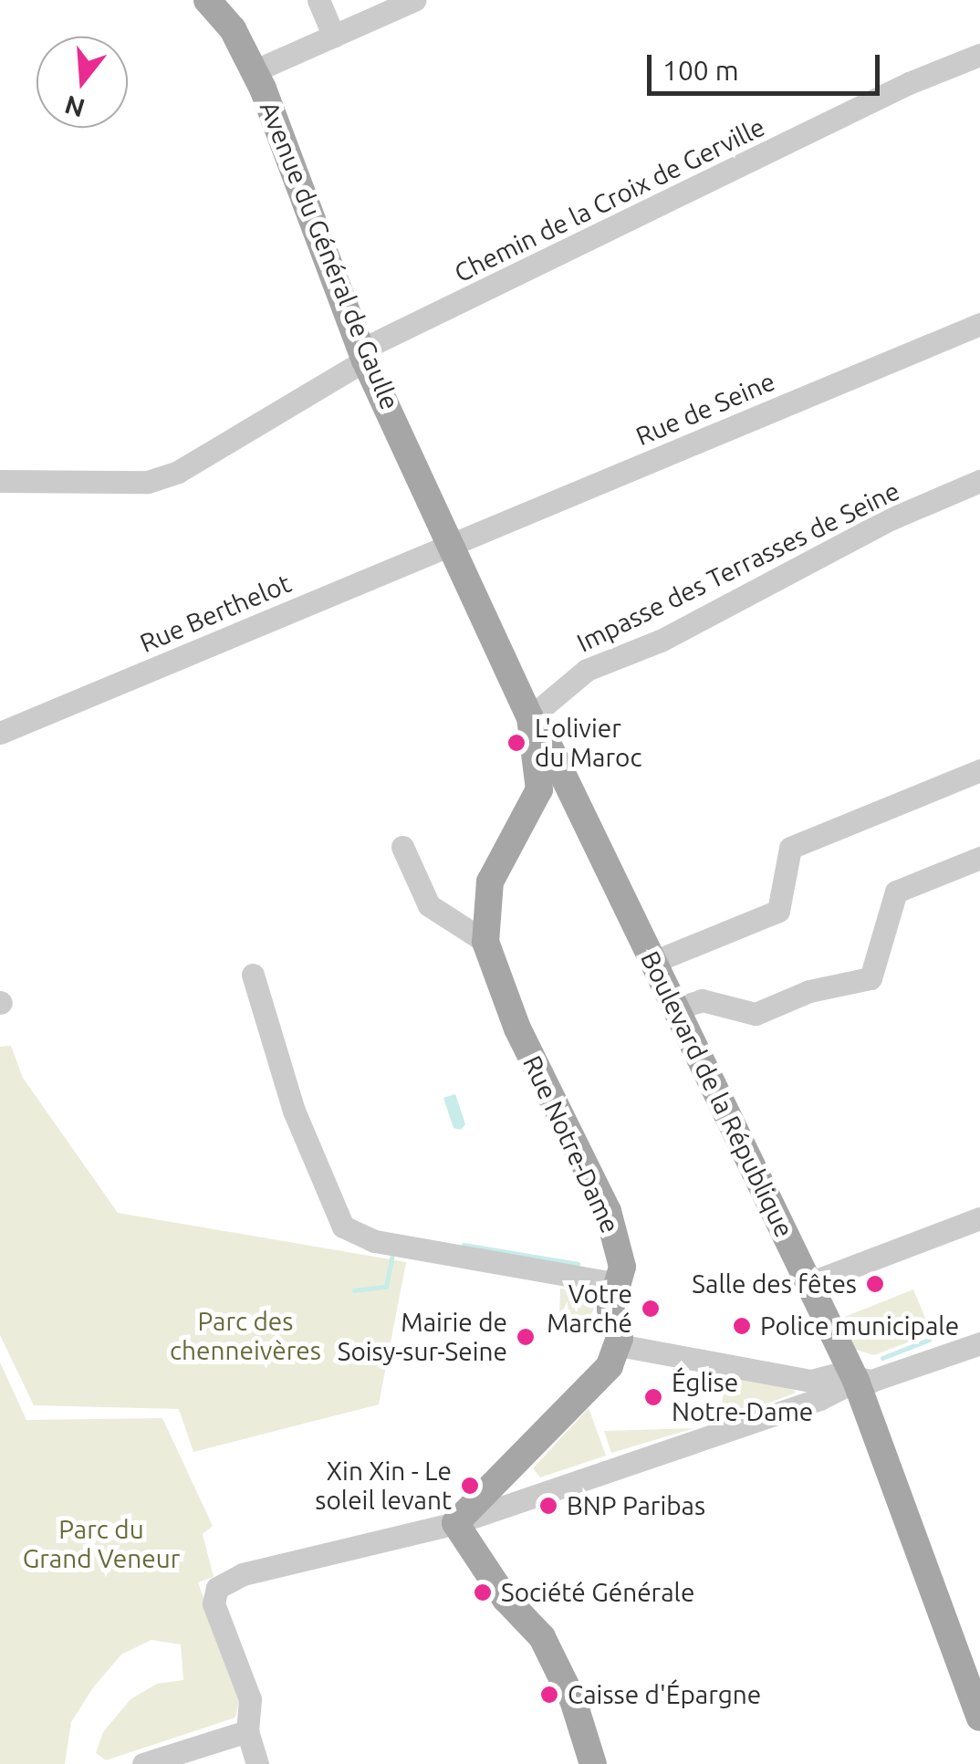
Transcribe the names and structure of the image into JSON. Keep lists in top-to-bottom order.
{
  "streets": {
    "main road": ["Avenue du Général de Gaulle", "Boulevard de la République", "Rue Notre-Dame"],
    "street": [
      "Chemin de la Croix de Gerville",
      "Rue de Seine",
      "Impasse des Terrasses de Seine",
      "Rue Berthelot"
    ]
  },
  "crossings": [
    ["Chemin de la Croix de Gerville", "Avenue du Général de Gaulle"],
    ["Avenue du Général de Gaulle", "Rue de Seine"],
    ["Avenue du Général de Gaulle", "Impasse des Terrasses de Seine"],
    ["Avenue du Général de Gaulle", "Rue Berthelot"],
    ["Rue de Seine", "Rue Berthelot"],
    ["Boulevard de la République", "Rue Notre-Dame"]
  ],
  "parks": ["Parc des chenneivères", "Parc du Grand Veneur"],
  "places": [
    "L'olivier du Maroc",
    "Salle des fêtes",
    "Votre Marché",
    "Police municipale",
    "Mairie de Soisy-sur-Seine",
    "Église Notre-Dame",
    "Xin Xin - Le soleil levant",
    "BNP Paribas",
    "Société Générale",
    "Caisse d'Épargne"
  ],
  "scale_bar": "100 m",
  "north": "bottom"
}
